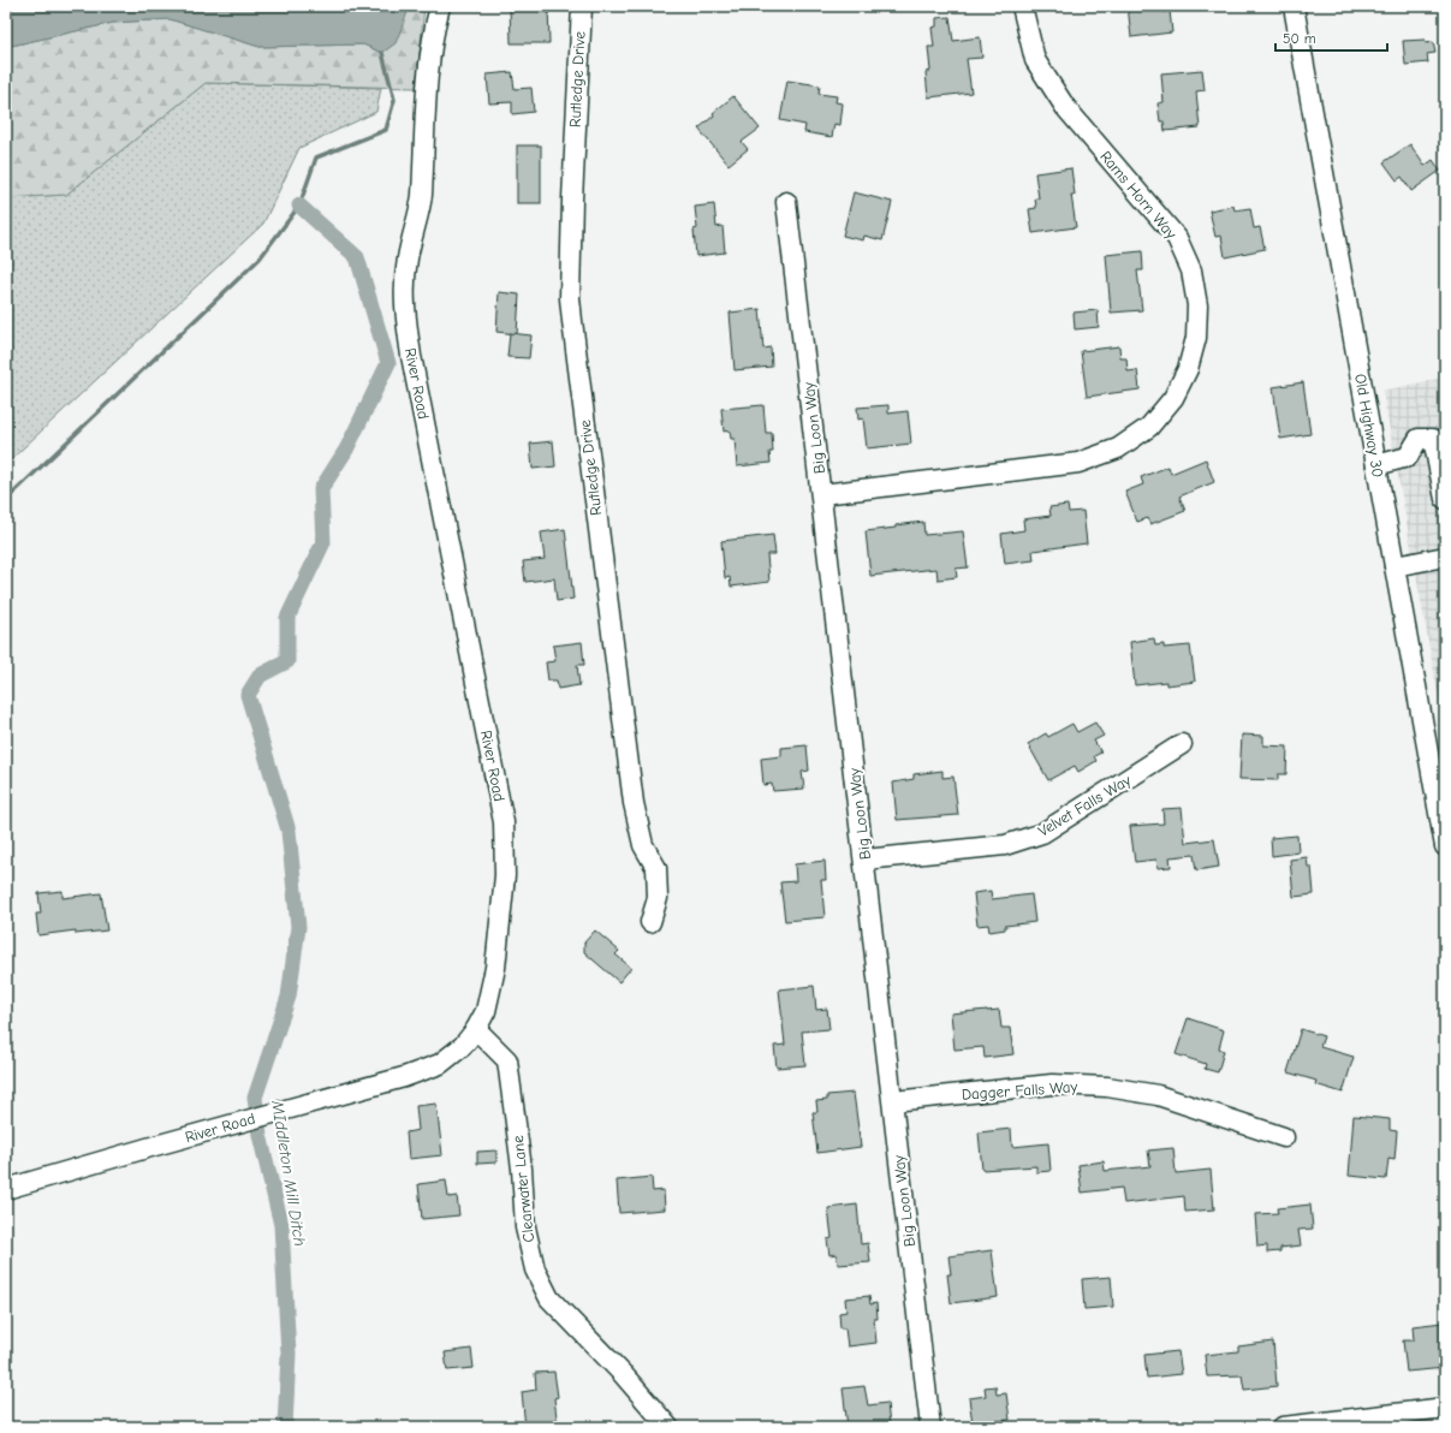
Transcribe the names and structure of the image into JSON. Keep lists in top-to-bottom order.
{
  "streets": {
    "street": [
      "Rutledge Drive",
      "Rams Horn Way",
      "River Road",
      "Old Highway 30",
      "Big Loon Way",
      "Velvet Falls Way",
      "Dagger Falls Way",
      "Clearwater Lane"
    ]
  },
  "crossings": [
    ["Rams Horn Way", "Big Loon Way"],
    ["River Road", "Clearwater Lane"],
    ["Big Loon Way", "Velvet Falls Way"],
    ["Big Loon Way", "Dagger Falls Way"]
  ],
  "water": ["MIddleton Mill Ditch"],
  "scale_bar": "50 m"
}
